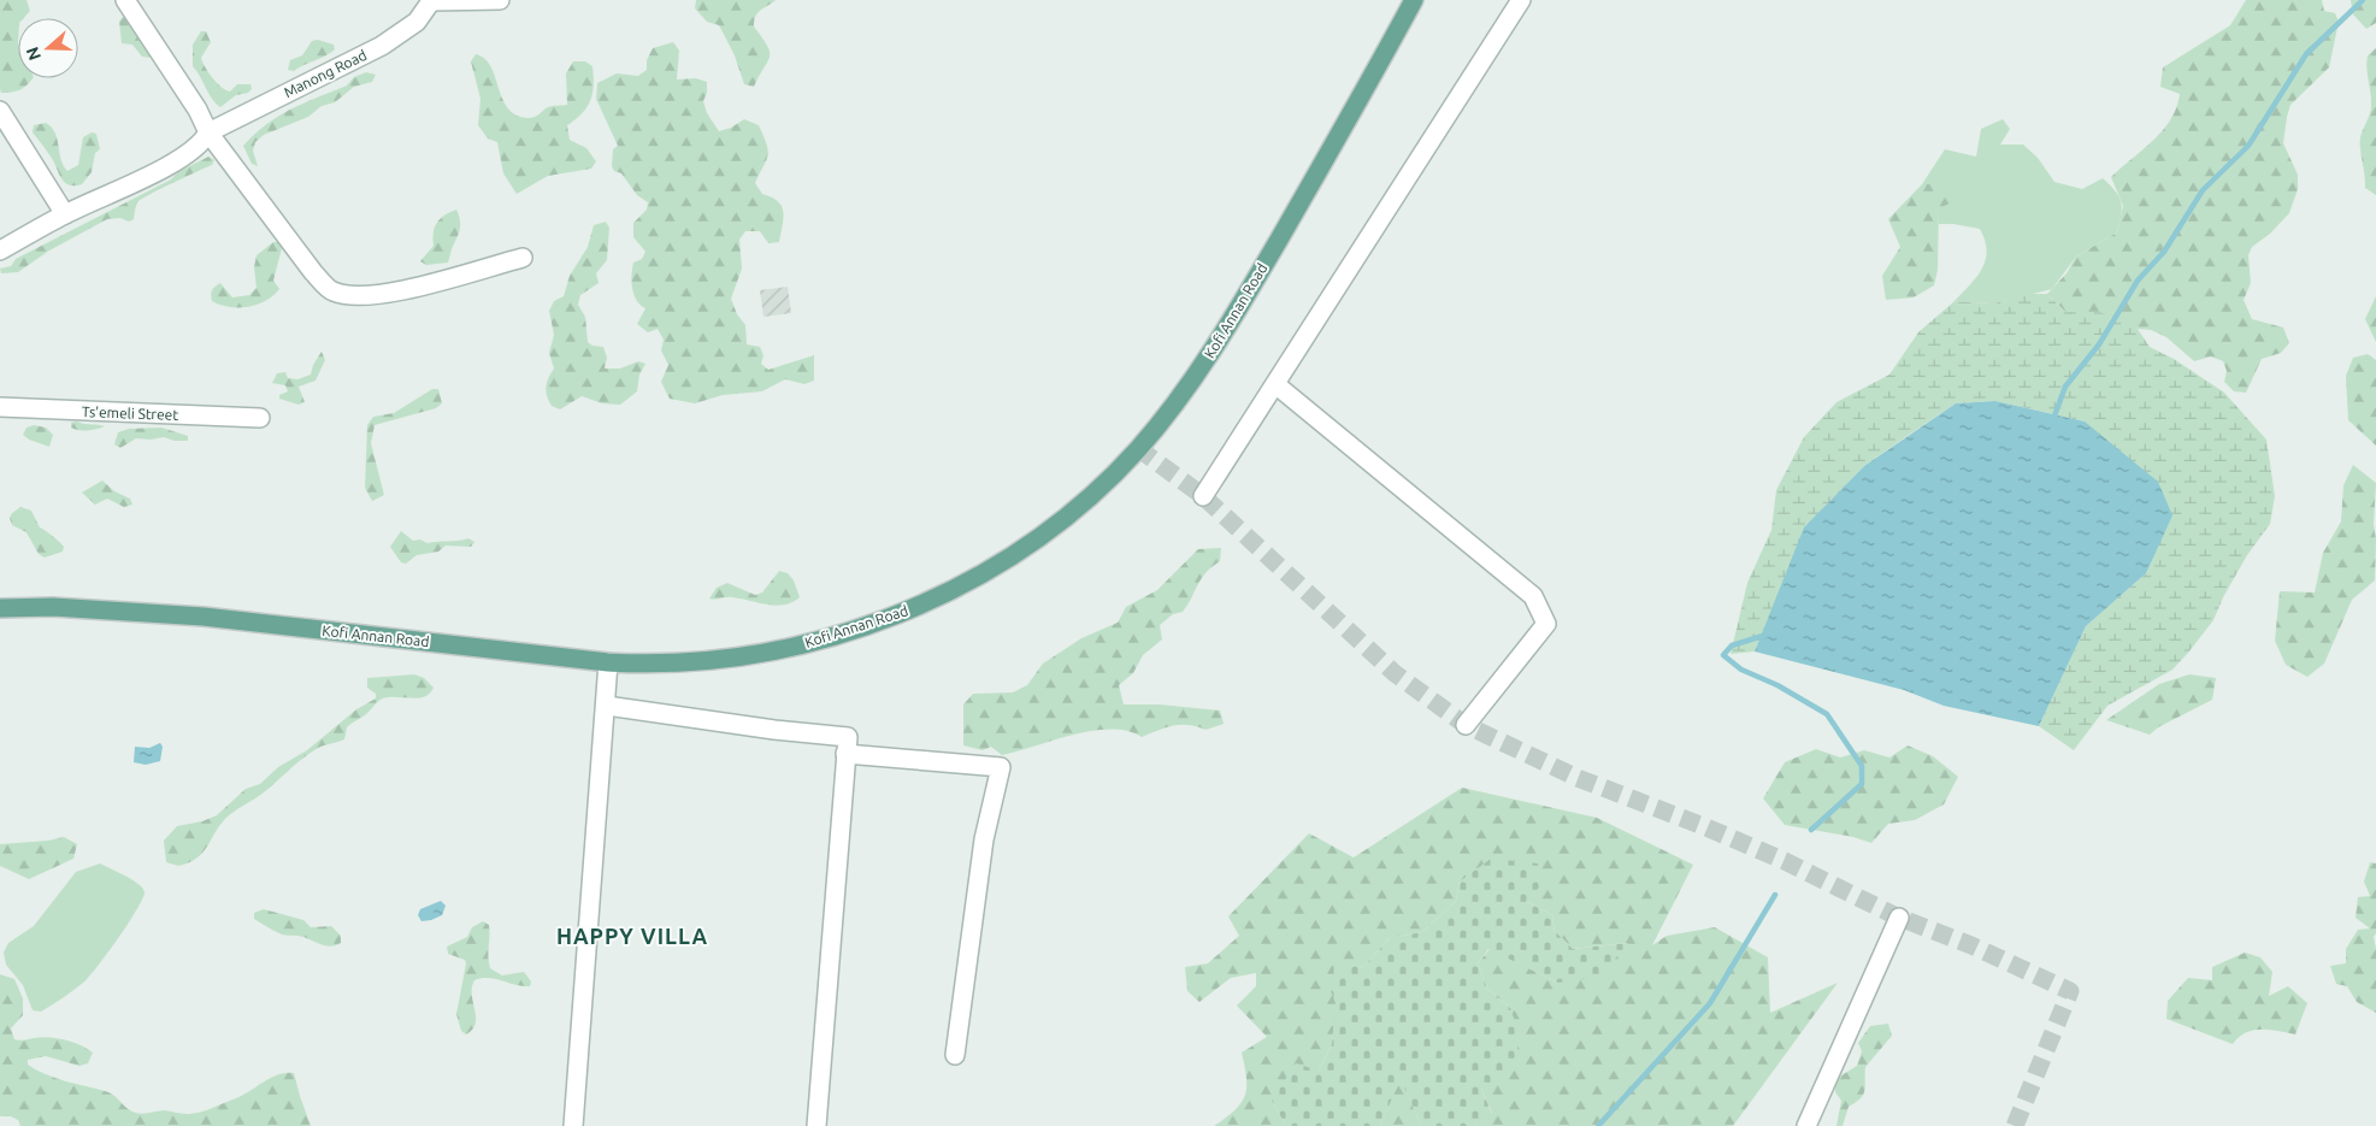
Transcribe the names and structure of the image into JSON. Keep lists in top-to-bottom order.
{
  "streets": {
    "main road": ["Kofi Annan Road"],
    "street": ["Manong Road", "Ts'emeli Street"]
  },
  "districts": ["HAPPY VILLA"],
  "north": "left"
}
